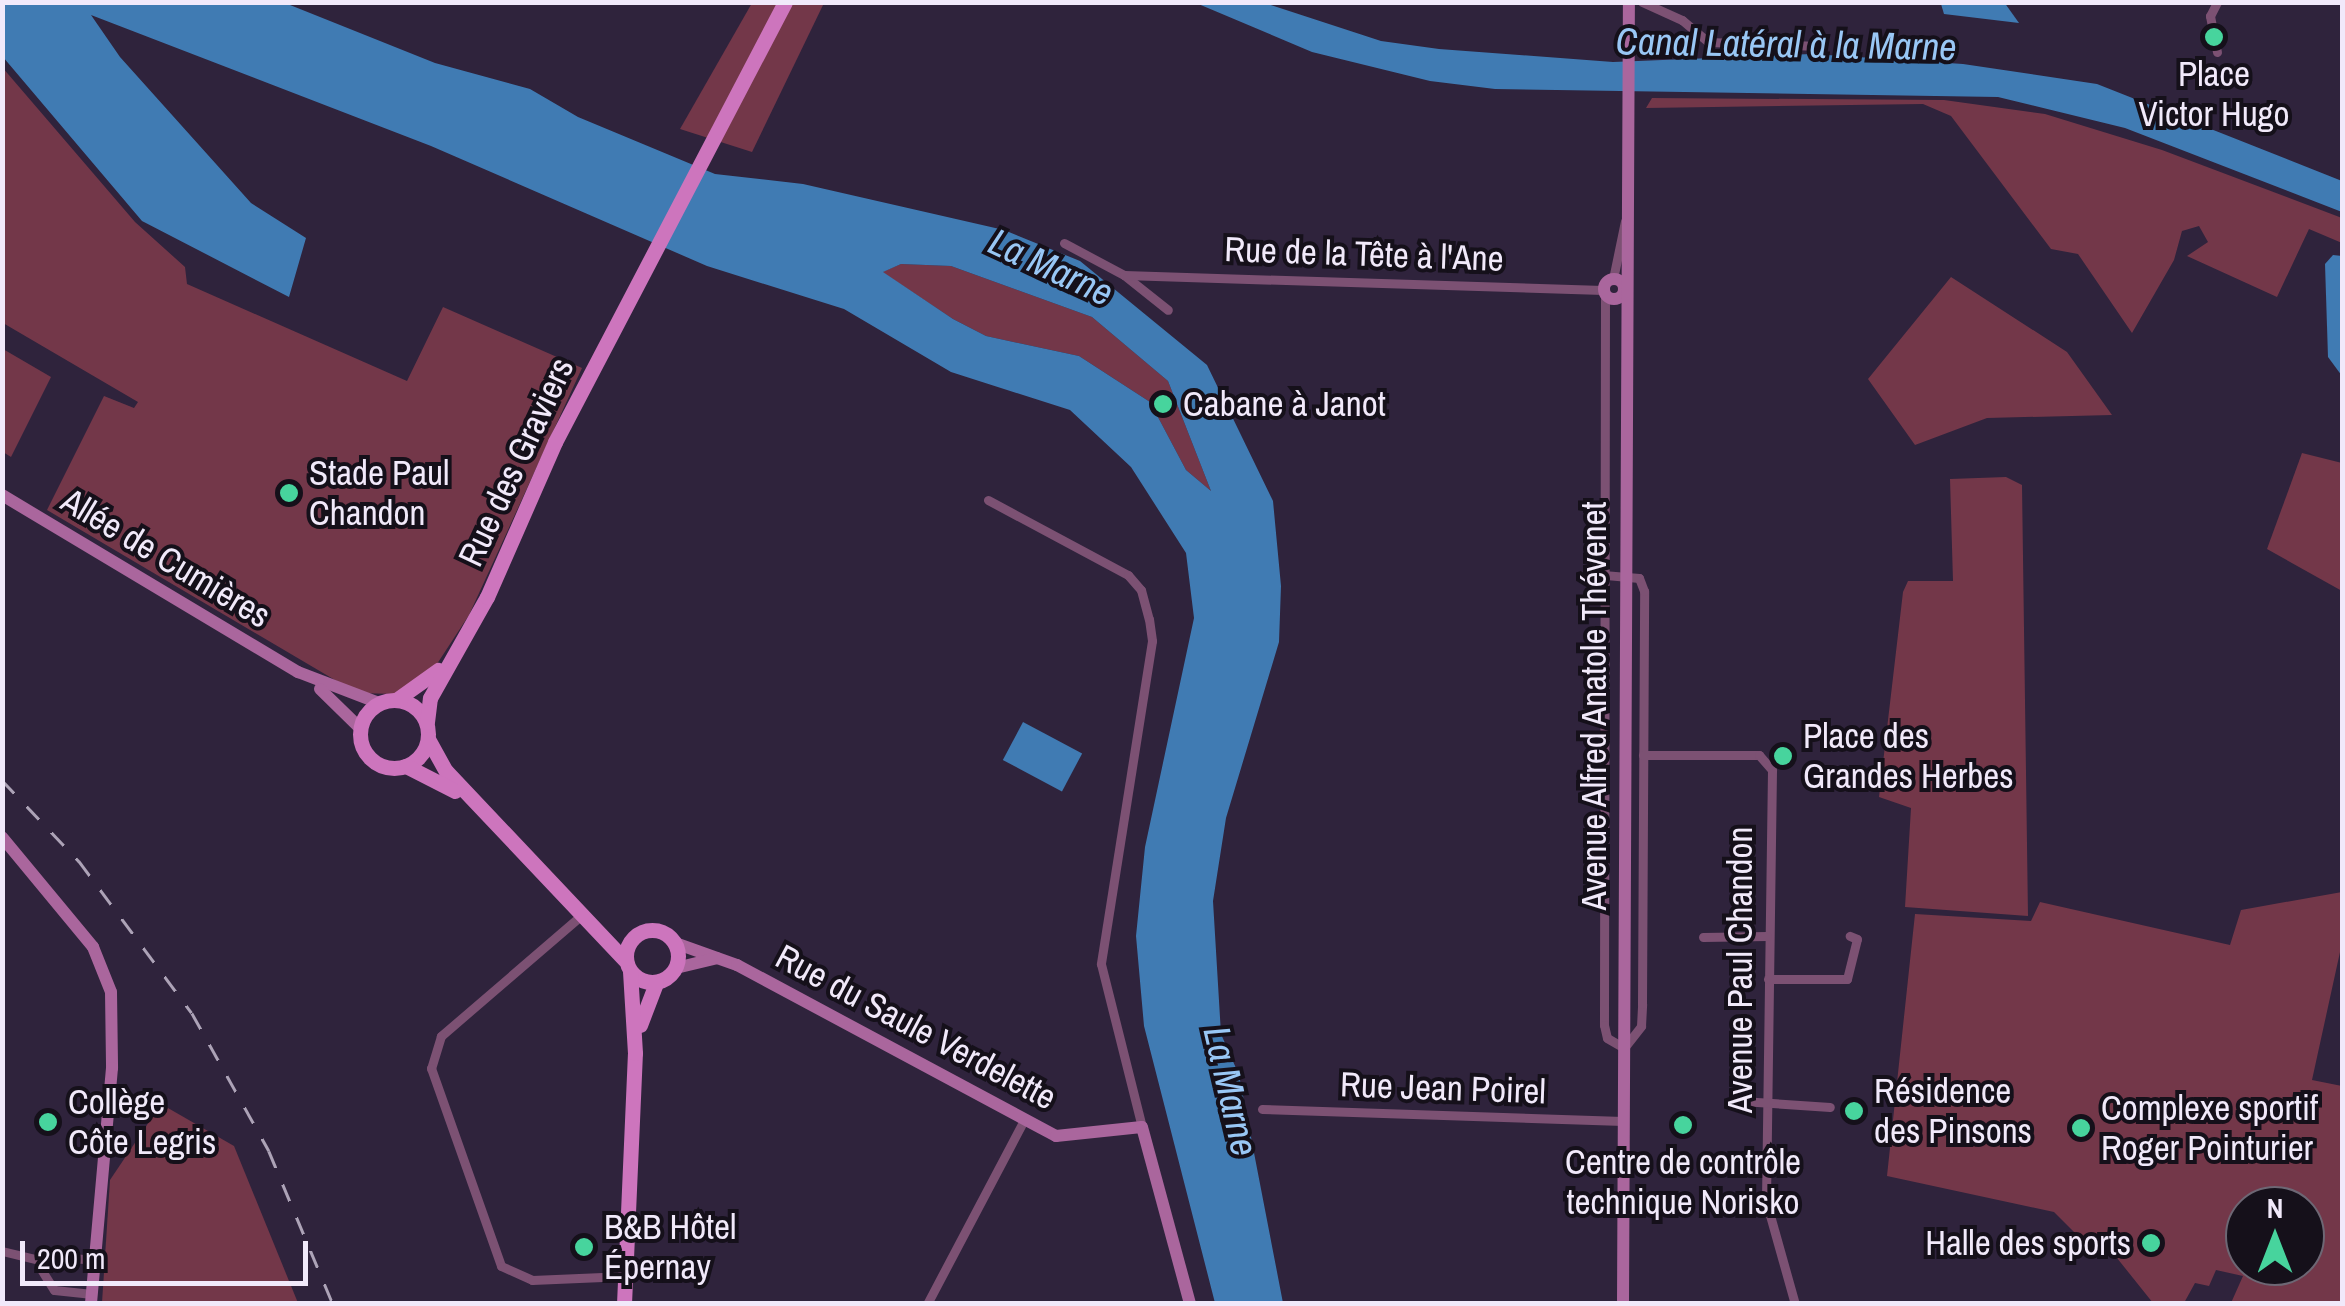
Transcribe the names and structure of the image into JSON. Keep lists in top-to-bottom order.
{
  "streets": {
    "main road": [
      "Rue des Graviers",
      "Allée de Cumières",
      "Avenue Alfred Anatole Thévenet",
      "Rue du Saule Verdelette"
    ],
    "street": ["Rue de la Tête à l'Ane", "Avenue Paul Chandon", "Rue Jean Poirel"]
  },
  "crossings": [
    ["Rue de la Tête à l'Ane", "Avenue Alfred Anatole Thévenet"],
    ["Rue des Graviers", "Allée de Cumières"],
    ["Avenue Alfred Anatole Thévenet", "Rue Jean Poirel"]
  ],
  "water": ["Canal Latéral à la Marne", "La Marne"],
  "places": [
    "Place Victor Hugo",
    "Cabane à Janot",
    "Stade Paul Chandon",
    "Place des Grandes Herbes",
    "Résidence des Pinsons",
    "Collège Côte Legris",
    "Centre de contrôle technique Norisko",
    "Complexe sportif Roger Pointurier",
    "Halle des sports",
    "B&B Hôtel Épernay"
  ],
  "scale_bar": "200 m",
  "north": "top"
}
